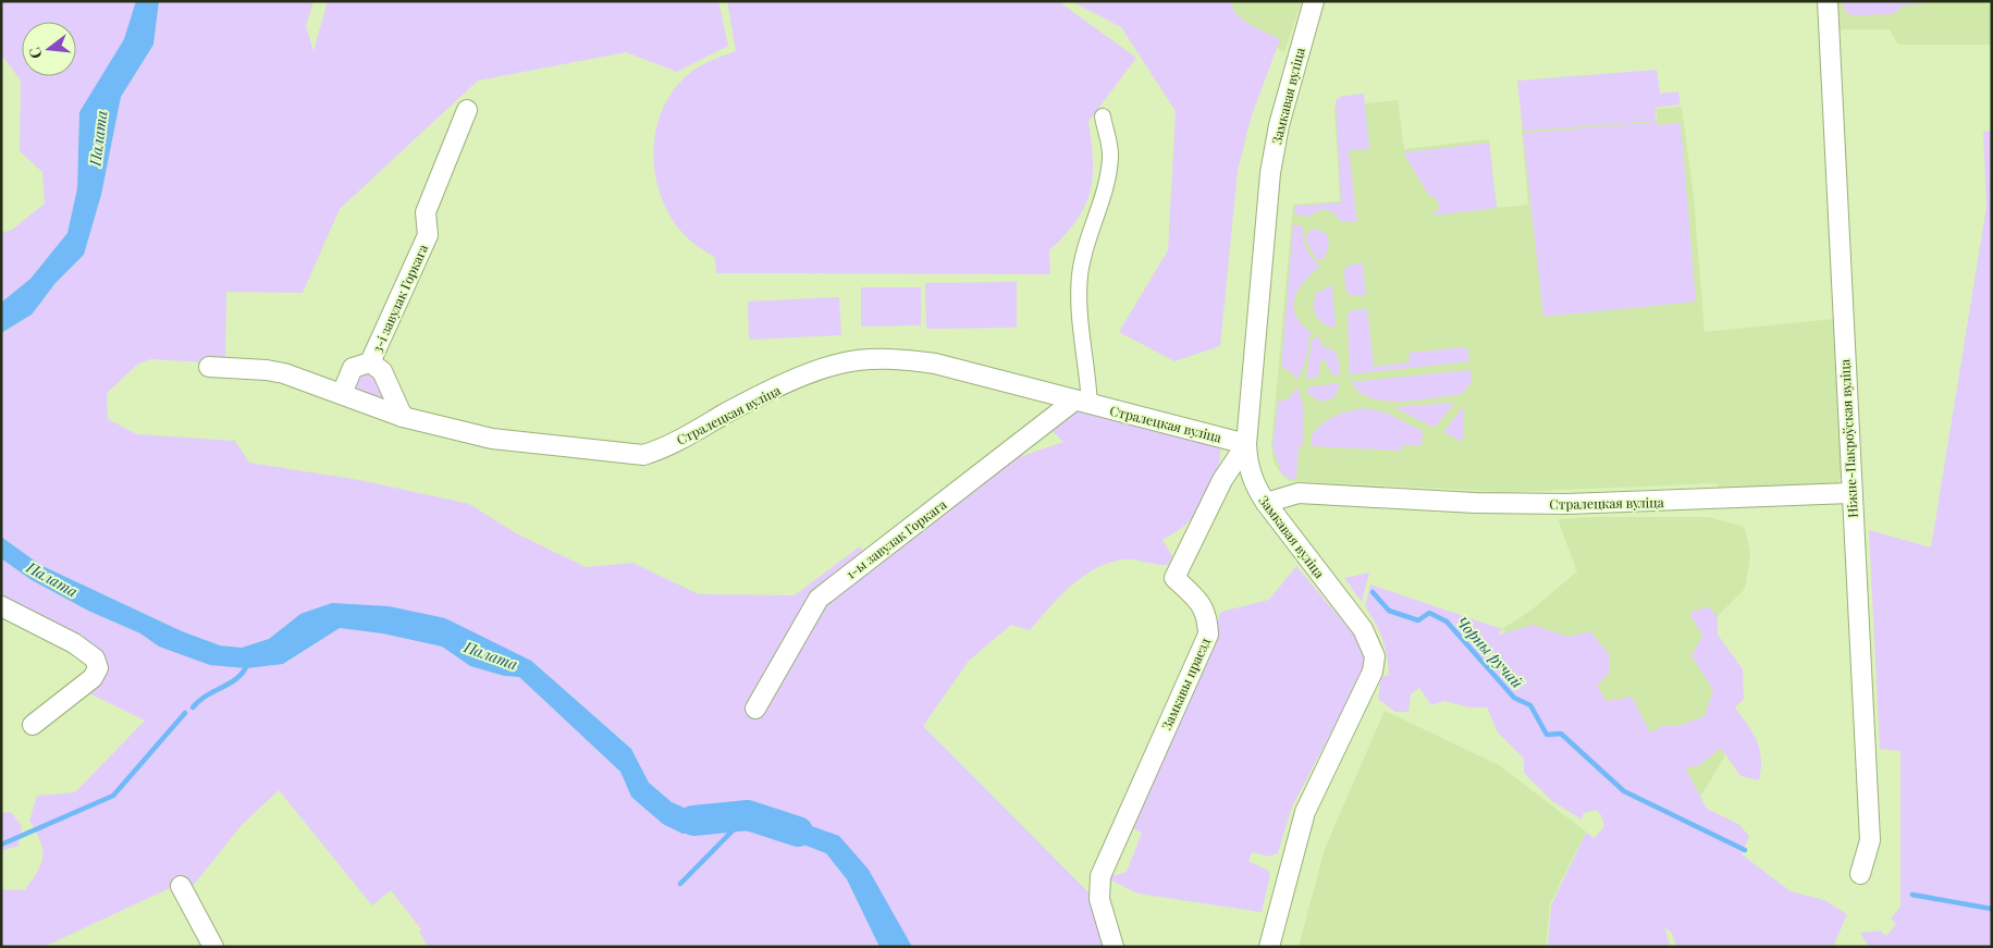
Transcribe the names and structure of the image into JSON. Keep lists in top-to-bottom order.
{
  "streets": {
    "street": [
      "Замкавая вуліца",
      "3-і завулак Горкага",
      "Стралецкая вуліца",
      "Ніжне-Пакроўская вуліца",
      "1-ы завулак Горкага",
      "Замкавы праезд"
    ]
  },
  "crossings": [
    ["Замкавая вуліца", "Стралецкая вуліца"],
    ["Замкавая вуліца", "Замкавы праезд"],
    ["3-і завулак Горкага", "Стралецкая вуліца"],
    ["Стралецкая вуліца", "Ніжне-Пакроўская вуліца"],
    ["Стралецкая вуліца", "1-ы завулак Горкага"],
    ["Стралецкая вуліца", "Замкавы праезд"]
  ],
  "water": ["Палата", "Чорны ручай"],
  "north": "left"
}
